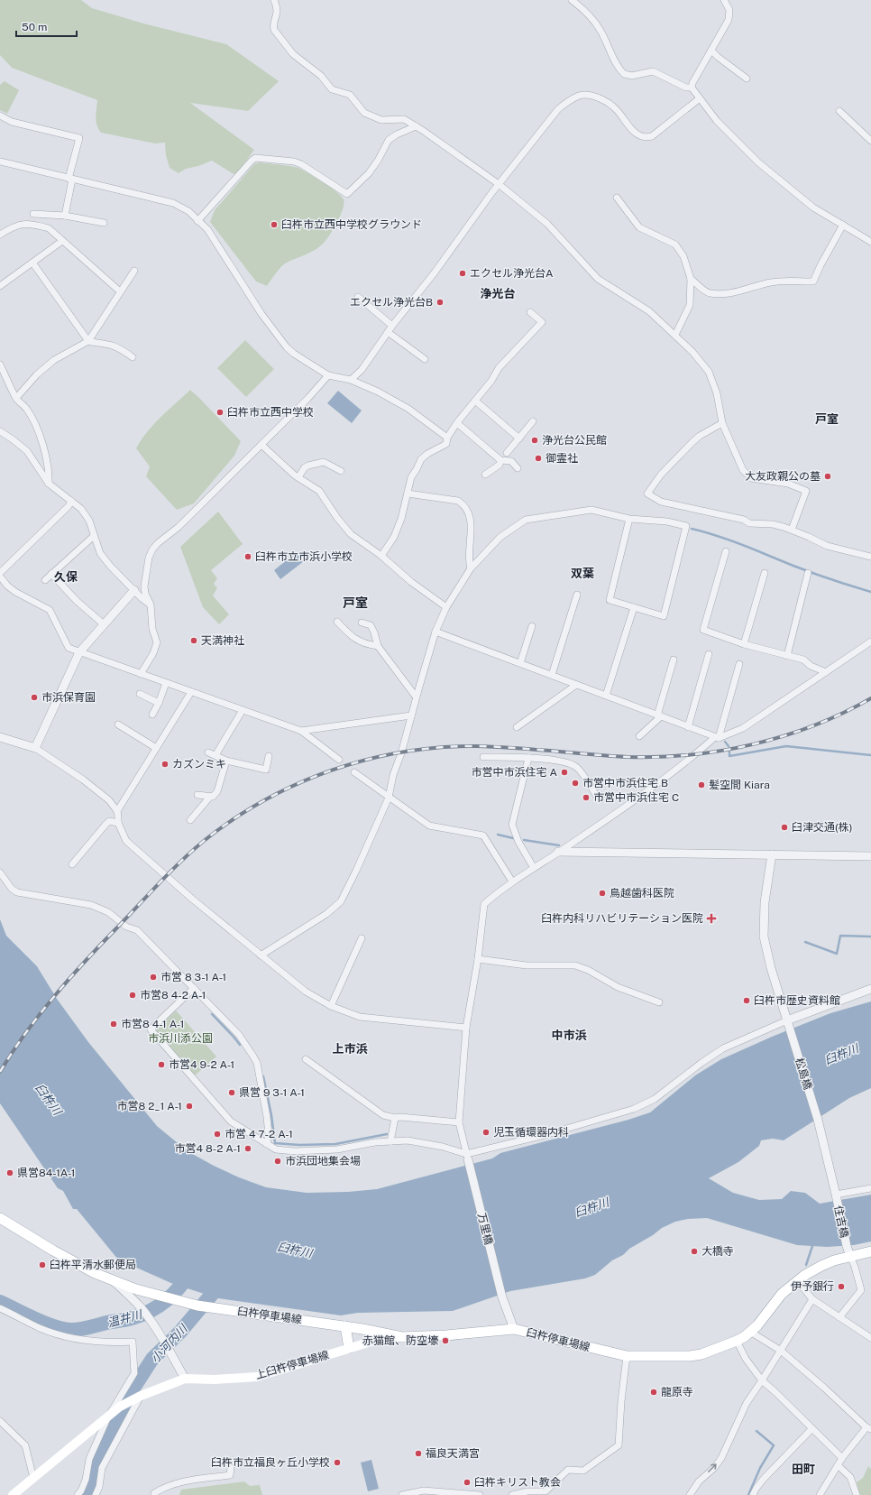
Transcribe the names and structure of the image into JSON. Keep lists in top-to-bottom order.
{
  "streets": {
    "main road": ["臼杵停車場線", "上臼杵停車場線"],
    "street": ["松島橋", "住吉橋", "万里橋"]
  },
  "crossings": [
    ["松島橋", "住吉橋"],
    ["住吉橋", "臼杵停車場線"],
    ["万里橋", "臼杵停車場線"],
    ["臼杵停車場線", "上臼杵停車場線"]
  ],
  "districts": [
    "浄光台",
    "戸室",
    "双葉",
    "久保",
    "戸室",
    "中市浜",
    "上市浜",
    "田町"
  ],
  "water": ["臼杵川", "温井川", "小河内川"],
  "parks": ["市浜川添公園"],
  "places": {
    "other": [
      "臼杵市立西中学校グラウンド",
      "エクセル浄光台A",
      "エクセル浄光台B",
      "臼杵市立西中学校",
      "浄光台公民館",
      "御霊社",
      "大友政親公の墓",
      "臼杵市立市浜小学校",
      "天満神社",
      "市浜保育園",
      "カズンミキ",
      "市営中市浜住宅 A",
      "市営中市浜住宅 B",
      "髪空間 Kiara",
      "市営中市浜住宅 C",
      "臼津交通(株)",
      "鳥越歯科医院",
      "市営 8 3-1 A-1",
      "市営8 4-2 A-1",
      "臼杵市歴史資料館",
      "市営8 4-1 A-1",
      "市営4 9-2 A-1",
      "県営 9 3-1 A-1",
      "市営8 2_1 A-1",
      "児玉循環器内科",
      "市営 4 7-2 A-1",
      "市営4 8-2 A-1",
      "市浜団地集会場",
      "県営84-1A-1",
      "大橋寺",
      "臼杵平清水郵便局",
      "伊予銀行",
      "赤猫館、防空壕",
      "龍原寺",
      "福良天満宮",
      "臼杵市立福良ヶ丘小学校",
      "臼杵キリスト教会"
    ],
    "health": ["臼杵内科リハビリテーション医院"]
  },
  "scale_bar": "50 m"
}
